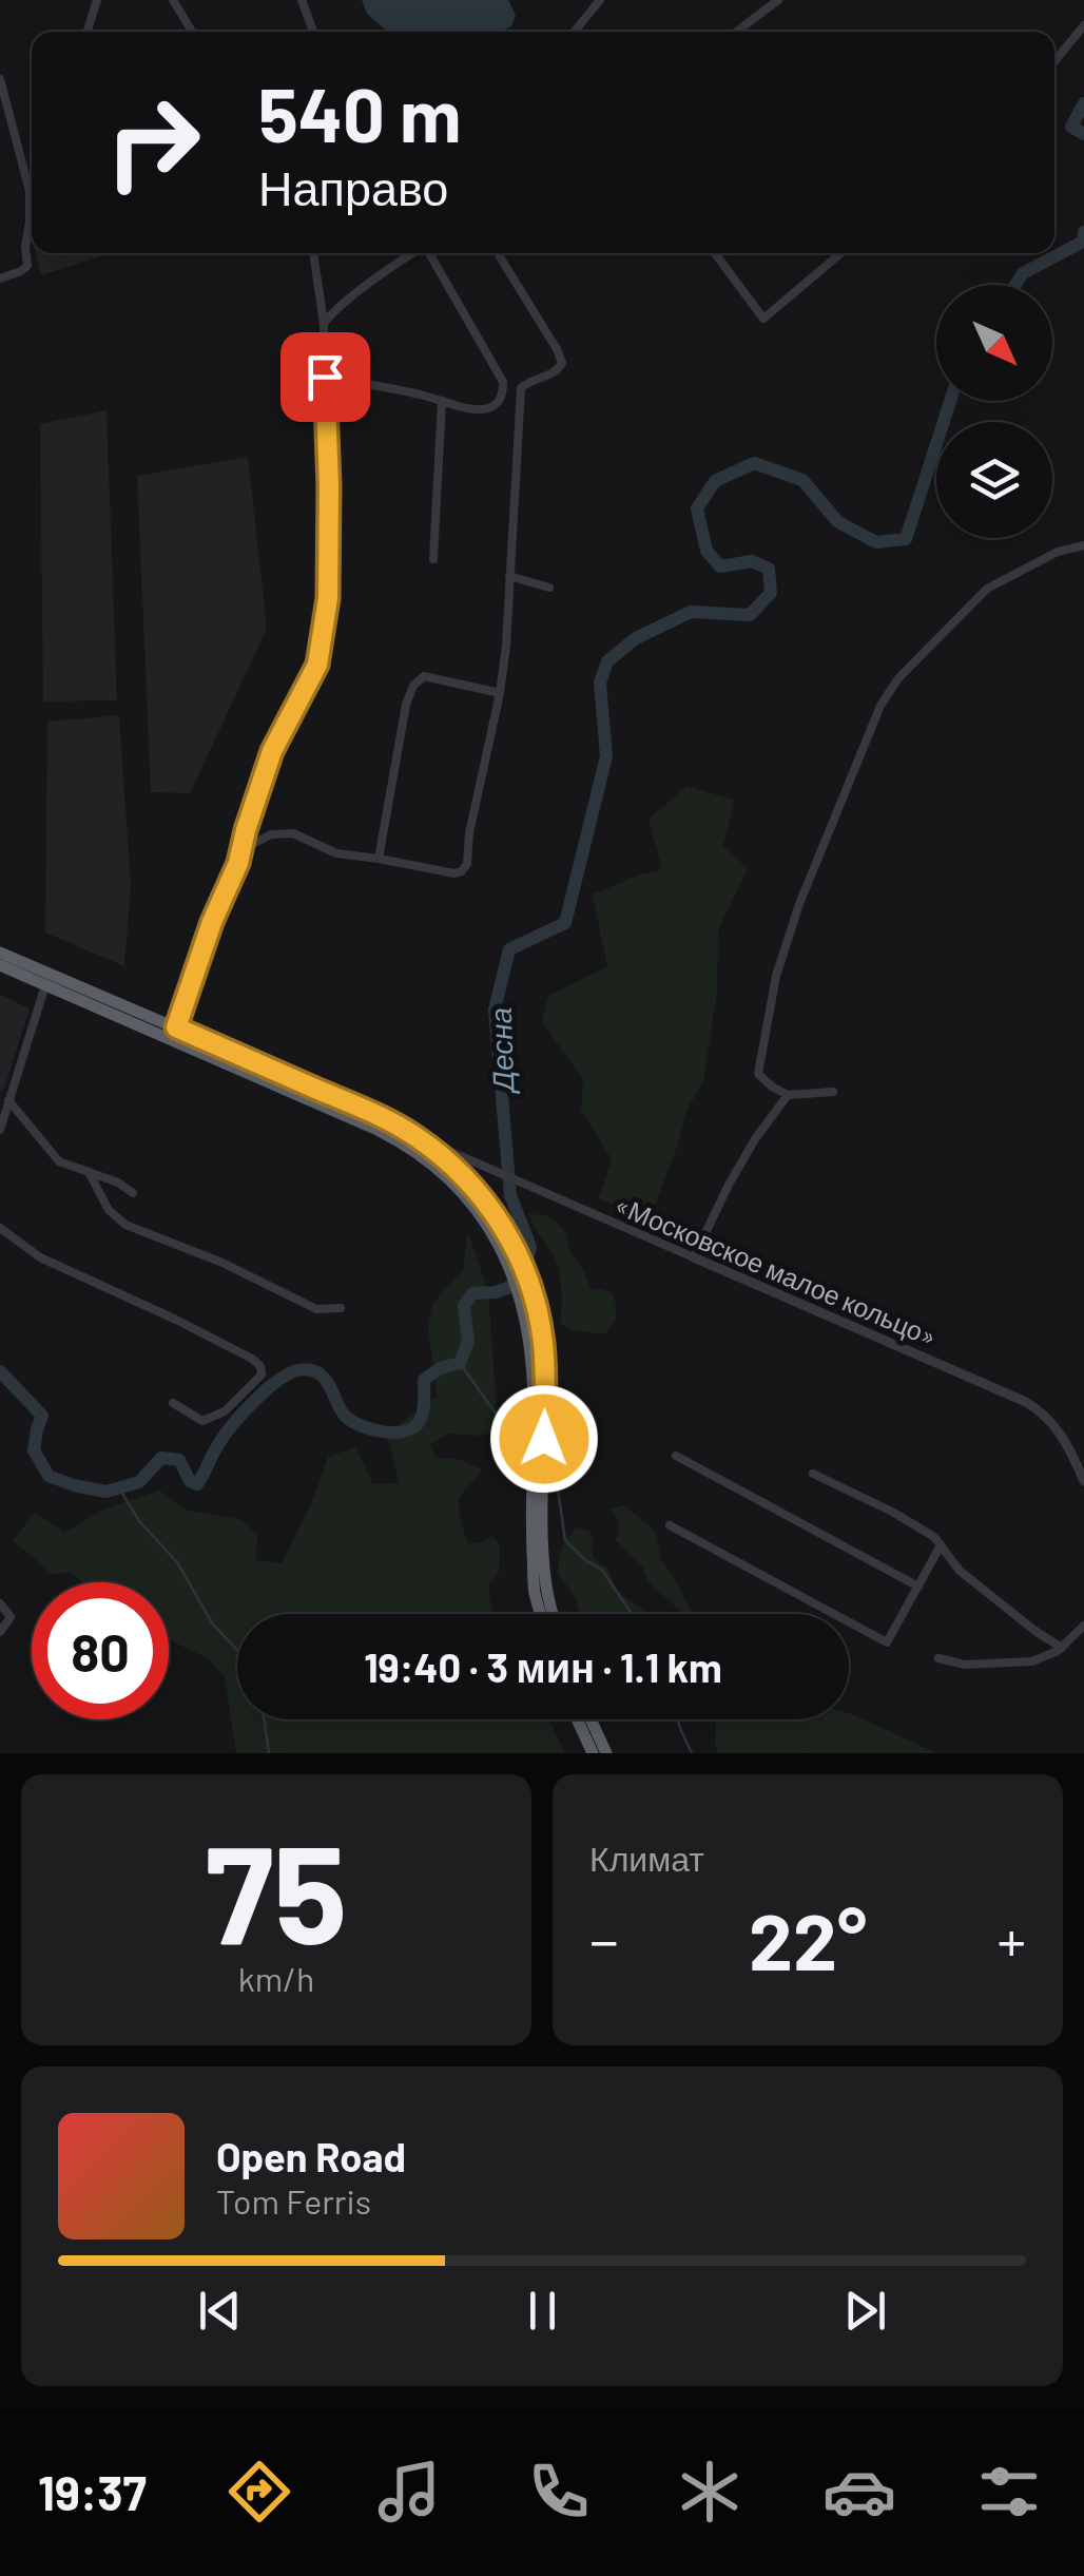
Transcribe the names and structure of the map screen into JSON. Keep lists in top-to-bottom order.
{
  "streets": {
    "street": ["«Московское малое кольцо»"]
  },
  "water": ["Десна"],
  "north": "bottom right",
  "page": {
    "turn": ["540 m", "Направо"],
    "limit": "80",
    "trip": "19:40 · 3 мин · 1.1 km",
    "tile": [
      ["75", "km/h"],
      "Климат"
    ],
    "heat": ["−", "22°", "+"],
    "song": ["Open Road", "Tom Ferris"],
    "tabs": "19:37"
  }
}
